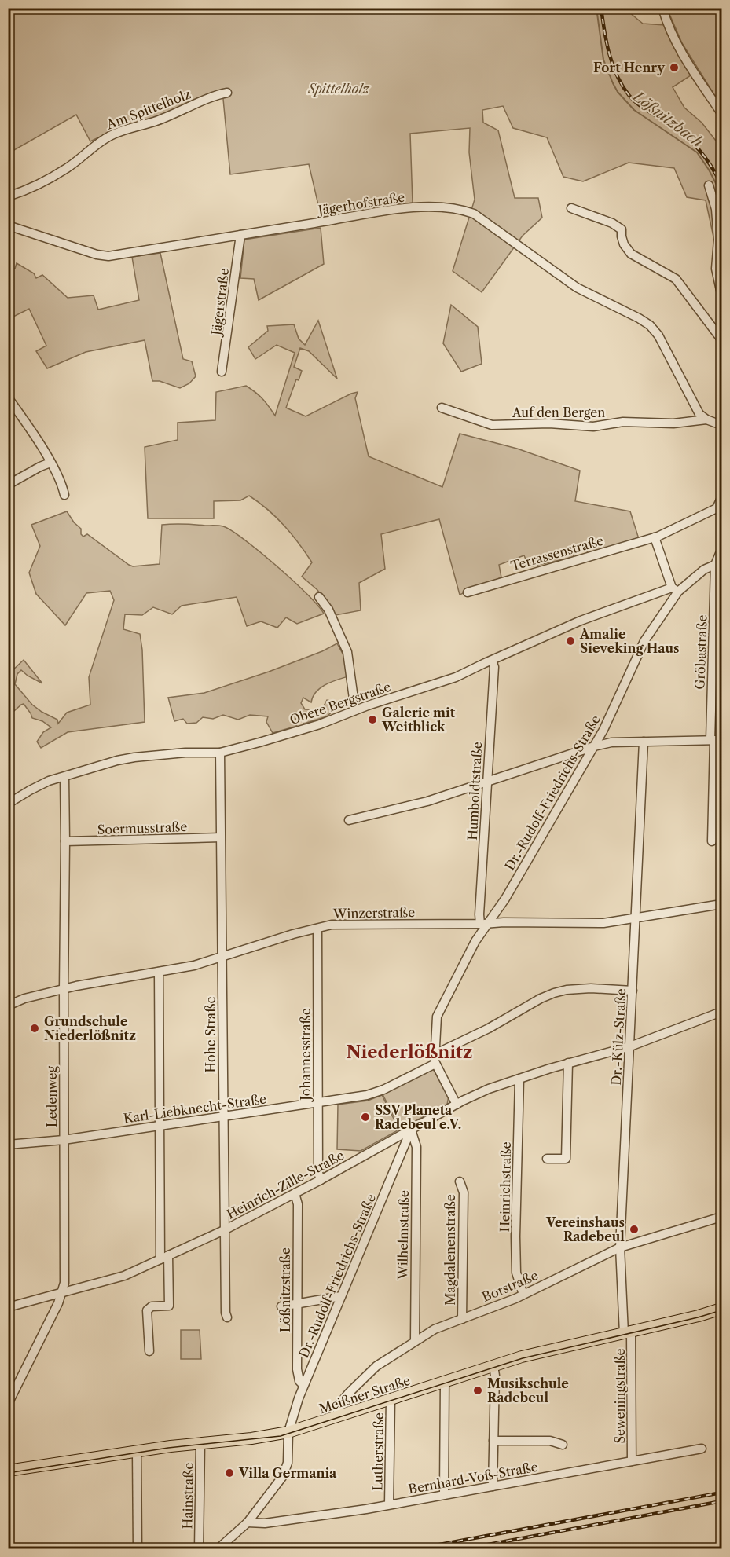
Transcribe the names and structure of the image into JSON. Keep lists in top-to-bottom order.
{
  "streets": {
    "main road": ["Meißner Straße"],
    "street": [
      "Am Spittelholz",
      "Jägerhofstraße",
      "Jägerstraße",
      "Auf den Bergen",
      "Terrassenstraße",
      "Gröbastraße",
      "Obere Bergstraße",
      "Humboldtstraße",
      "Dr.-Rudolf-Friedrichs-Straße",
      "Soermusstraße",
      "Winzerstraße",
      "Hohe Straße",
      "Dr.-Külz-Straße",
      "Johannesstraße",
      "Ledenweg",
      "Karl-Liebknecht-Straße",
      "Heinrich-Zille-Straße",
      "Heinrichstraße",
      "Wilhelmstraße",
      "Magdalenenstraße",
      "Borstraße",
      "Lößnitzstraße",
      "Seweningstraße",
      "Lutherstraße",
      "Bernhard-Voß-Straße",
      "Hainstraße"
    ]
  },
  "crossings": [
    ["Jägerhofstraße", "Jägerstraße"],
    ["Jägerhofstraße", "Auf den Bergen"],
    ["Gröbastraße", "Dr.-Rudolf-Friedrichs-Straße"],
    ["Obere Bergstraße", "Humboldtstraße"],
    ["Obere Bergstraße", "Dr.-Rudolf-Friedrichs-Straße"],
    ["Obere Bergstraße", "Hohe Straße"],
    ["Obere Bergstraße", "Ledenweg"],
    ["Humboldtstraße", "Dr.-Rudolf-Friedrichs-Straße"],
    ["Humboldtstraße", "Winzerstraße"],
    ["Dr.-Rudolf-Friedrichs-Straße", "Winzerstraße"],
    ["Dr.-Rudolf-Friedrichs-Straße", "Karl-Liebknecht-Straße"],
    ["Dr.-Rudolf-Friedrichs-Straße", "Heinrich-Zille-Straße"],
    ["Dr.-Rudolf-Friedrichs-Straße", "Wilhelmstraße"],
    ["Dr.-Rudolf-Friedrichs-Straße", "Lößnitzstraße"],
    ["Dr.-Rudolf-Friedrichs-Straße", "Meißner Straße"],
    ["Dr.-Rudolf-Friedrichs-Straße", "Bernhard-Voß-Straße"],
    ["Soermusstraße", "Hohe Straße"],
    ["Soermusstraße", "Ledenweg"],
    ["Winzerstraße", "Hohe Straße"],
    ["Winzerstraße", "Dr.-Külz-Straße"],
    ["Winzerstraße", "Johannesstraße"],
    ["Winzerstraße", "Ledenweg"],
    ["Hohe Straße", "Karl-Liebknecht-Straße"],
    ["Hohe Straße", "Heinrich-Zille-Straße"],
    ["Dr.-Külz-Straße", "Borstraße"],
    ["Dr.-Külz-Straße", "Meißner Straße"],
    ["Dr.-Külz-Straße", "Seweningstraße"],
    ["Johannesstraße", "Karl-Liebknecht-Straße"],
    ["Johannesstraße", "Heinrich-Zille-Straße"],
    ["Ledenweg", "Karl-Liebknecht-Straße"],
    ["Ledenweg", "Heinrich-Zille-Straße"],
    ["Heinrich-Zille-Straße", "Wilhelmstraße"],
    ["Heinrich-Zille-Straße", "Lößnitzstraße"],
    ["Heinrichstraße", "Borstraße"],
    ["Wilhelmstraße", "Borstraße"],
    ["Magdalenenstraße", "Borstraße"],
    ["Borstraße", "Meißner Straße"],
    ["Meißner Straße", "Seweningstraße"],
    ["Meißner Straße", "Lutherstraße"],
    ["Meißner Straße", "Hainstraße"],
    ["Seweningstraße", "Bernhard-Voß-Straße"],
    ["Lutherstraße", "Bernhard-Voß-Straße"]
  ],
  "districts": ["Niederlößnitz"],
  "water": ["Lößnitzbach"],
  "parks": ["Spittelholz"],
  "places": [
    "Fort Henry",
    "Amalie Sieveking Haus",
    "Galerie mit Weitblick",
    "Grundschule Niederlößnitz",
    "SSV Planeta Radebeul e.V.",
    "Vereinshaus Radebeul",
    "Musikschule Radebeul",
    "Villa Germania"
  ]
}
